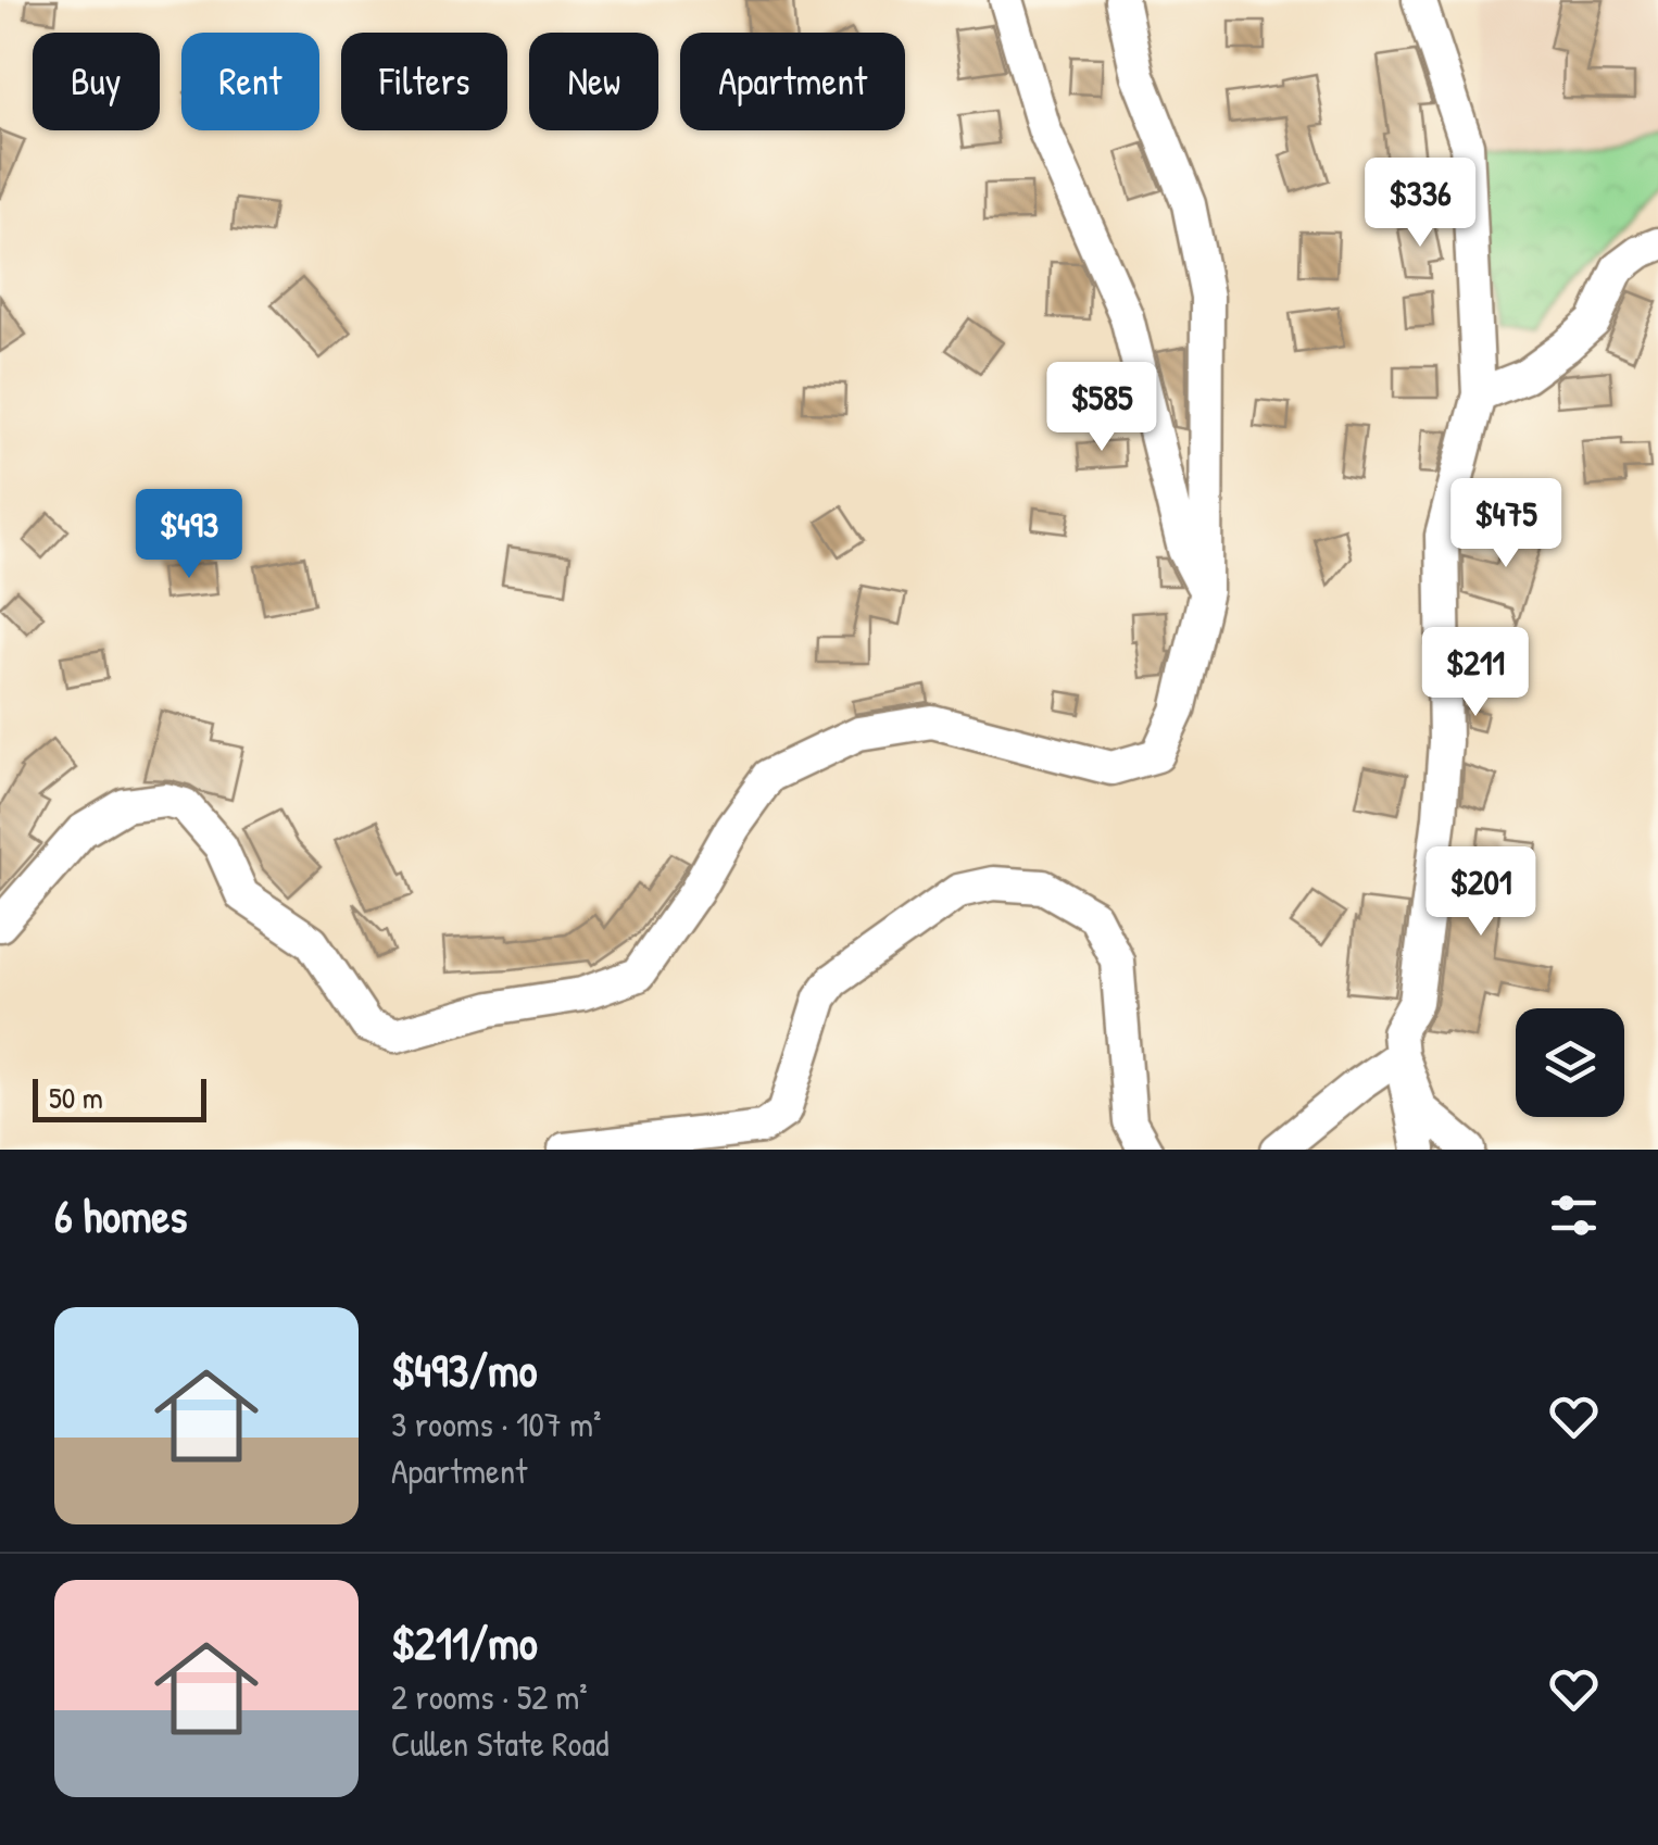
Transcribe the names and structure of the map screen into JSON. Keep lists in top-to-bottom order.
{
  "scale_bar": "50 m",
  "page": {
    "chip": [
      "Buy",
      "Rent",
      "Filters",
      "New",
      "Apartment"
    ],
    "price": [
      "$336",
      "$585",
      "$475",
      "$493",
      "$211",
      "$201"
    ],
    "scale": "50 m",
    "heading": "6 homes",
    "list": [
      {
        "name": "$493/mo",
        "note": "3 rooms · 107 m² · Apartment"
      },
      {
        "name": "$211/mo",
        "note": "2 rooms · 52 m² · Cullen State Road"
      }
    ]
  }
}
